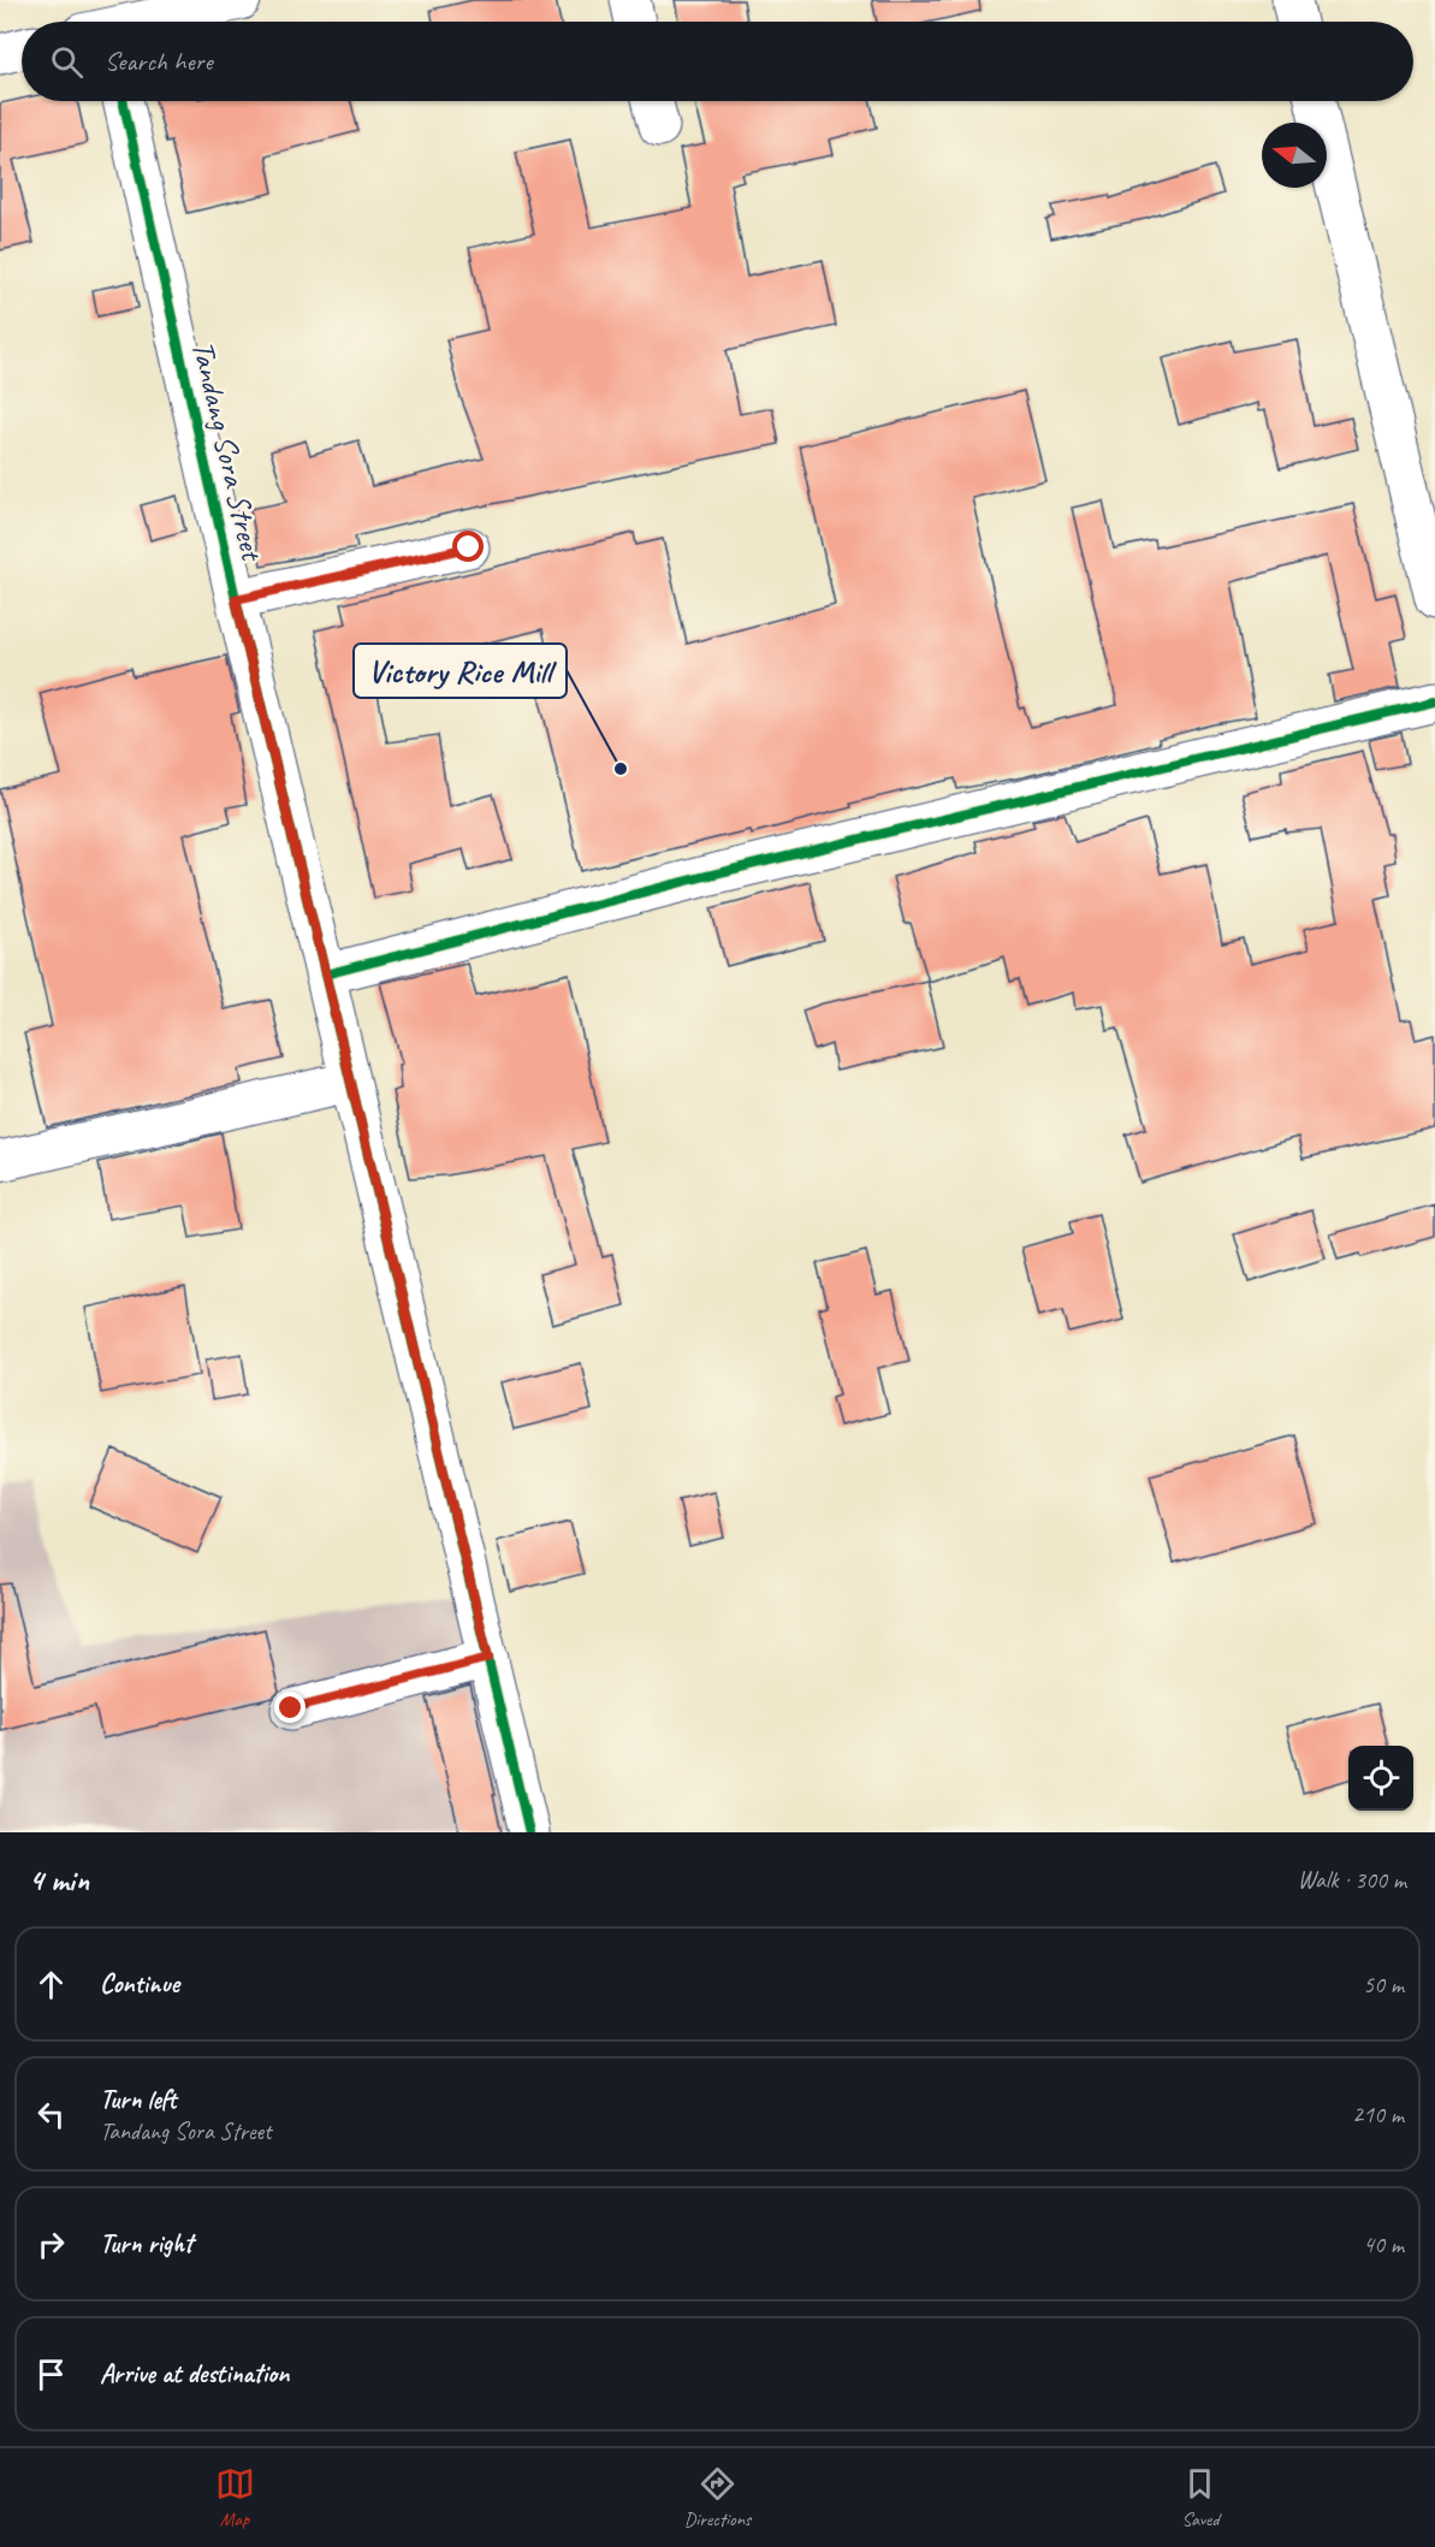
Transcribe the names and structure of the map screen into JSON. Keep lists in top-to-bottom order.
{
  "streets": {
    "main road": ["Tandang Sora Street"]
  },
  "places": ["Victory Rice Mill"],
  "north": "left",
  "page": {
    "search": "Search here",
    "heading": ["4 min", "Walk · 300 m"],
    "list": [
      ["Continue", "50 m"],
      ["Turn left", "Tandang Sora Street", "210 m"],
      ["Turn right", "40 m"],
      "Arrive at destination"
    ],
    "nav": ["Map", "Directions", "Saved"]
  }
}
